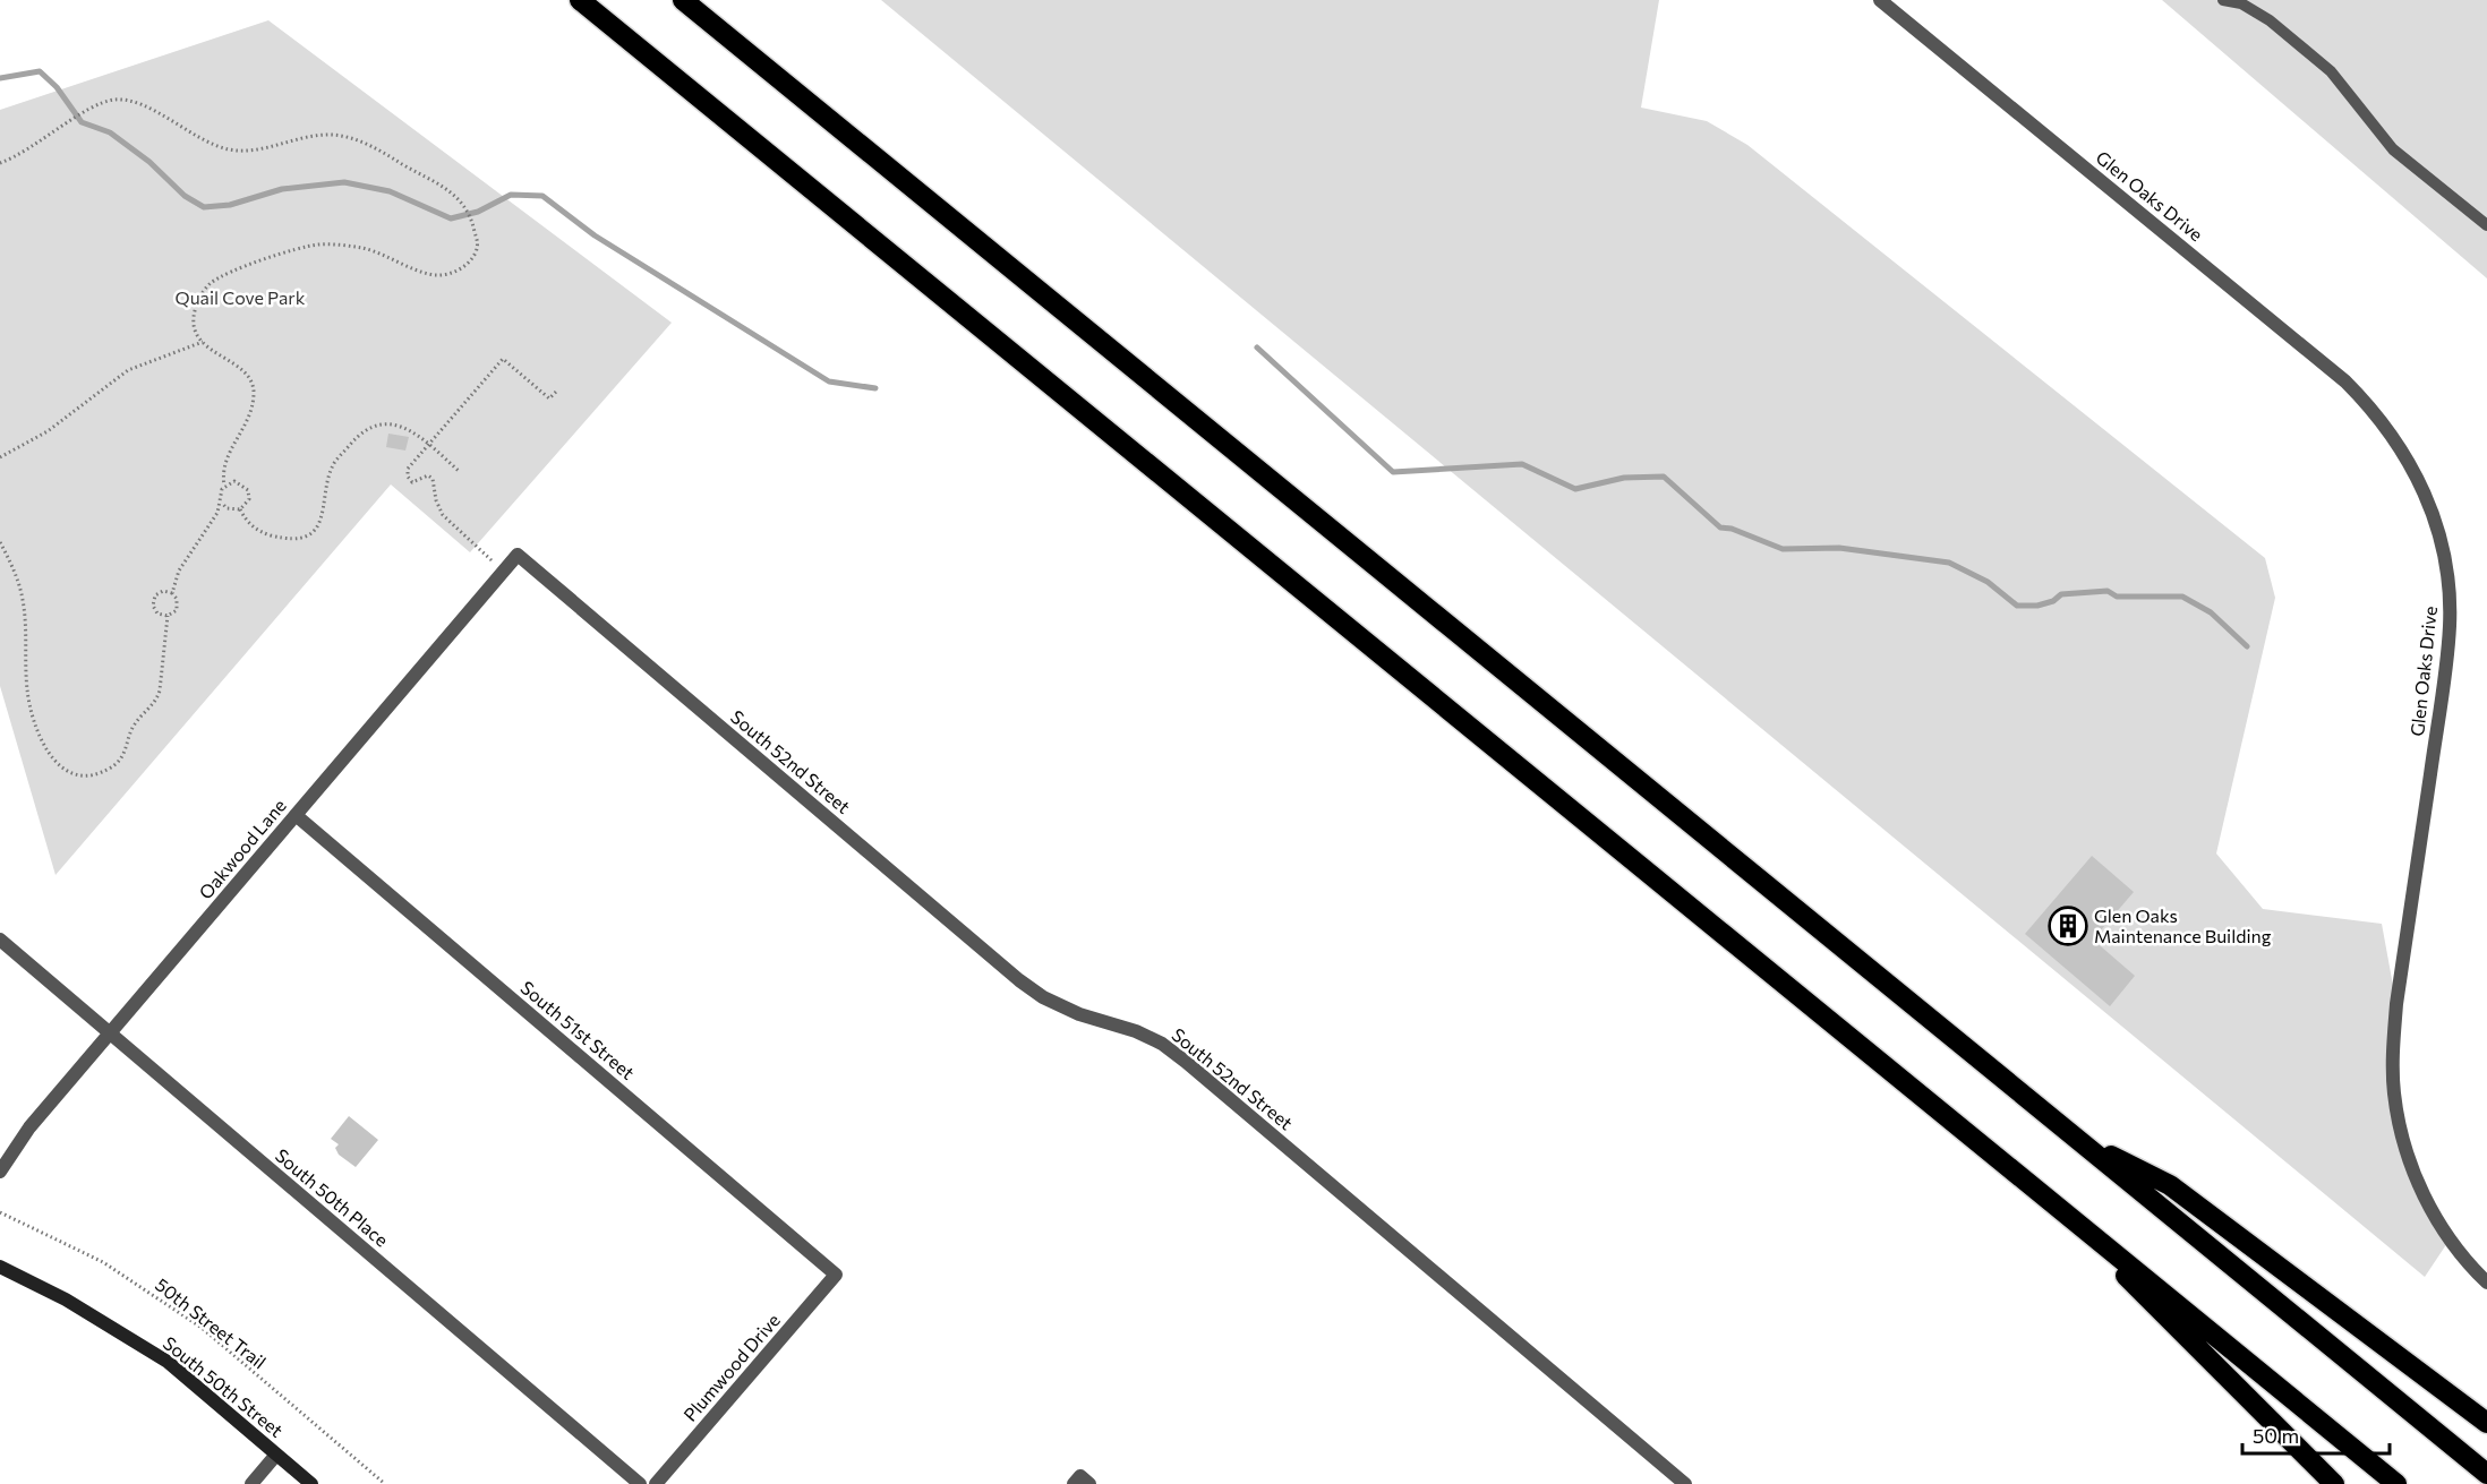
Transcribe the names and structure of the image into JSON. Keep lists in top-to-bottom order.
{
  "streets": {
    "main road": ["South 50th Street"],
    "street": [
      "Glen Oaks Drive",
      "South 52nd Street",
      "Oakwood Lane",
      "South 51st Street",
      "South 50th Place",
      "Plumwood Drive"
    ],
    "path": ["50th Street Trail"]
  },
  "crossings": [
    ["South 52nd Street", "Oakwood Lane"],
    ["Oakwood Lane", "South 51st Street"],
    ["Oakwood Lane", "South 50th Place"],
    ["South 51st Street", "Plumwood Drive"]
  ],
  "parks": ["Quail Cove Park"],
  "places": {
    "building": ["Glen Oaks Maintenance Building"]
  },
  "scale_bar": "50 m"
}
